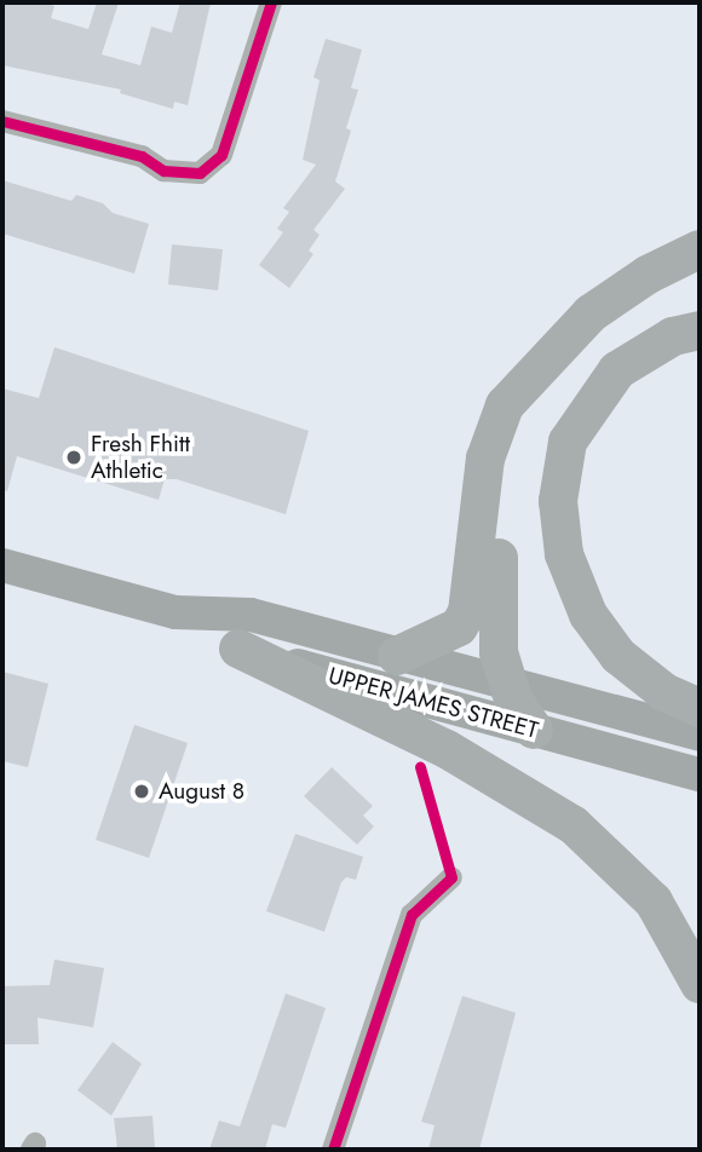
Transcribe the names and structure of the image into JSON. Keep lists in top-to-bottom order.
{
  "streets": {
    "main road": ["UPPER JAMES STREET"]
  },
  "places": ["Fresh Fhitt Athletic", "August 8"]
}
